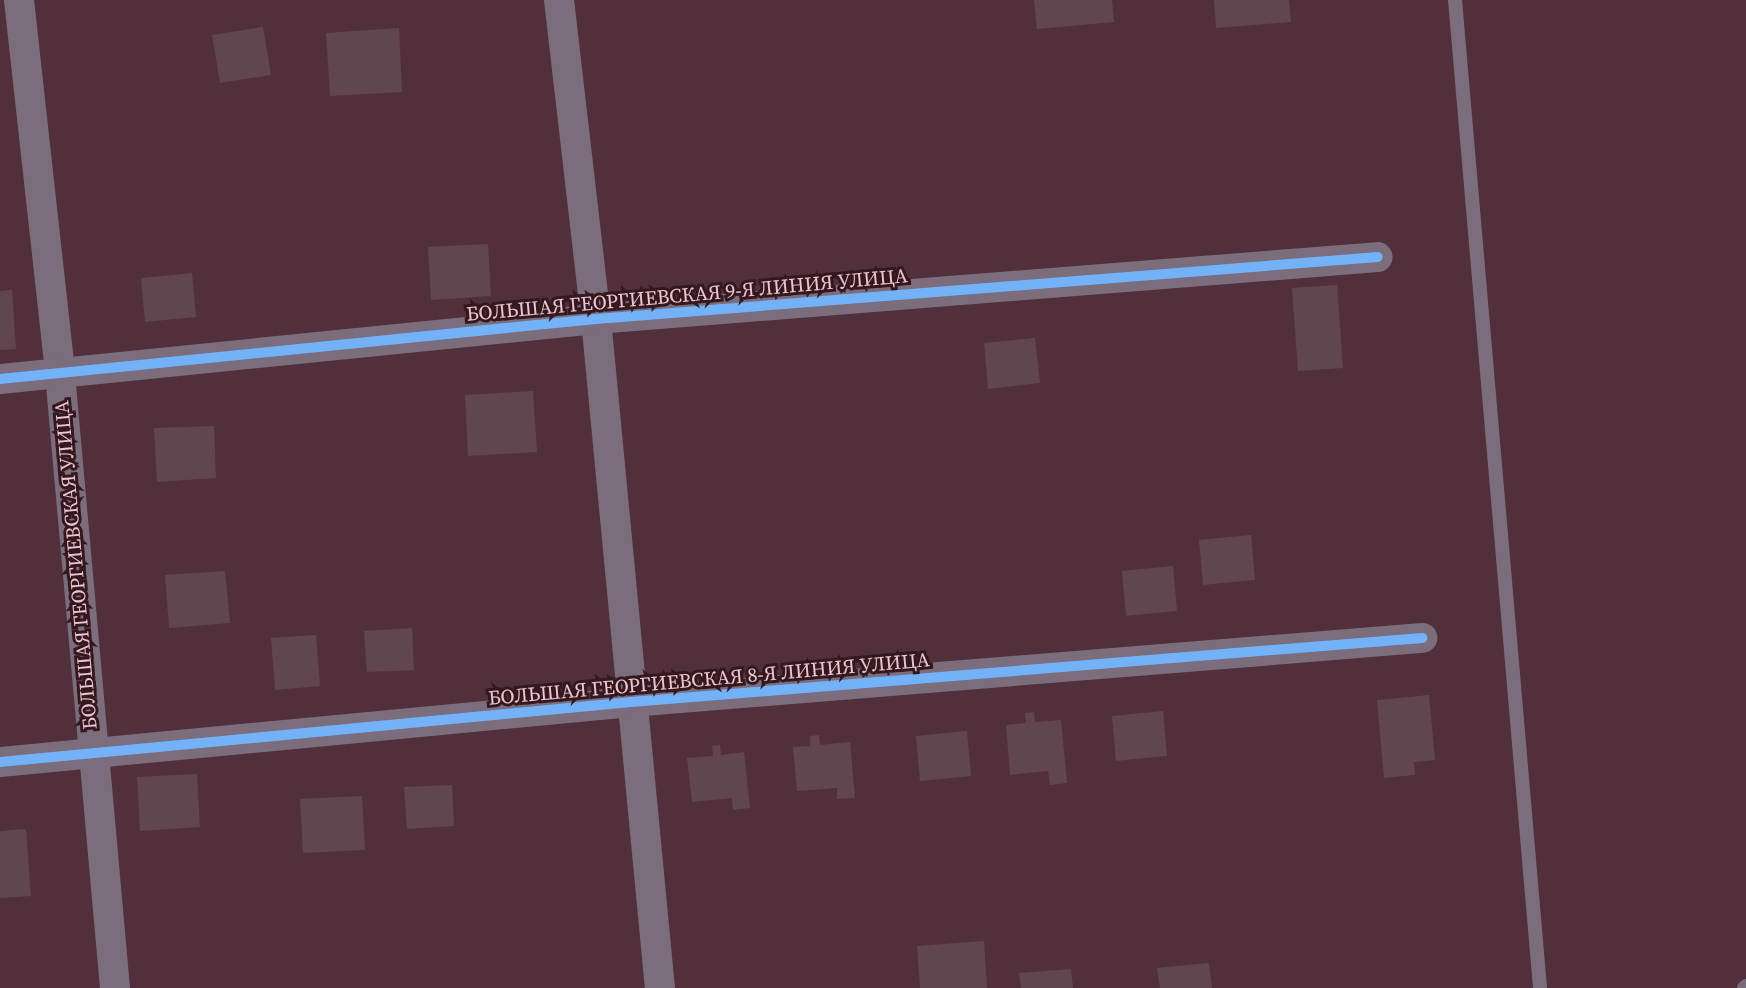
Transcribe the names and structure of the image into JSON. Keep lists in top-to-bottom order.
{
  "streets": {
    "street": ["БОЛЬШАЯ ГЕОРГИЕВСКАЯ 9-Я ЛИНИЯ УЛИЦА", "БОЛЬШАЯ ГЕОРГИЕВСКАЯ УЛИЦА", "БОЛЬШАЯ ГЕОРГИЕВСКАЯ 8-Я ЛИНИЯ УЛИЦА"]
  },
  "crossings": [
    ["БОЛЬШАЯ ГЕОРГИЕВСКАЯ 9-Я ЛИНИЯ УЛИЦА", "БОЛЬШАЯ ГЕОРГИЕВСКАЯ УЛИЦА"],
    ["БОЛЬШАЯ ГЕОРГИЕВСКАЯ УЛИЦА", "БОЛЬШАЯ ГЕОРГИЕВСКАЯ 8-Я ЛИНИЯ УЛИЦА"]
  ]
}
